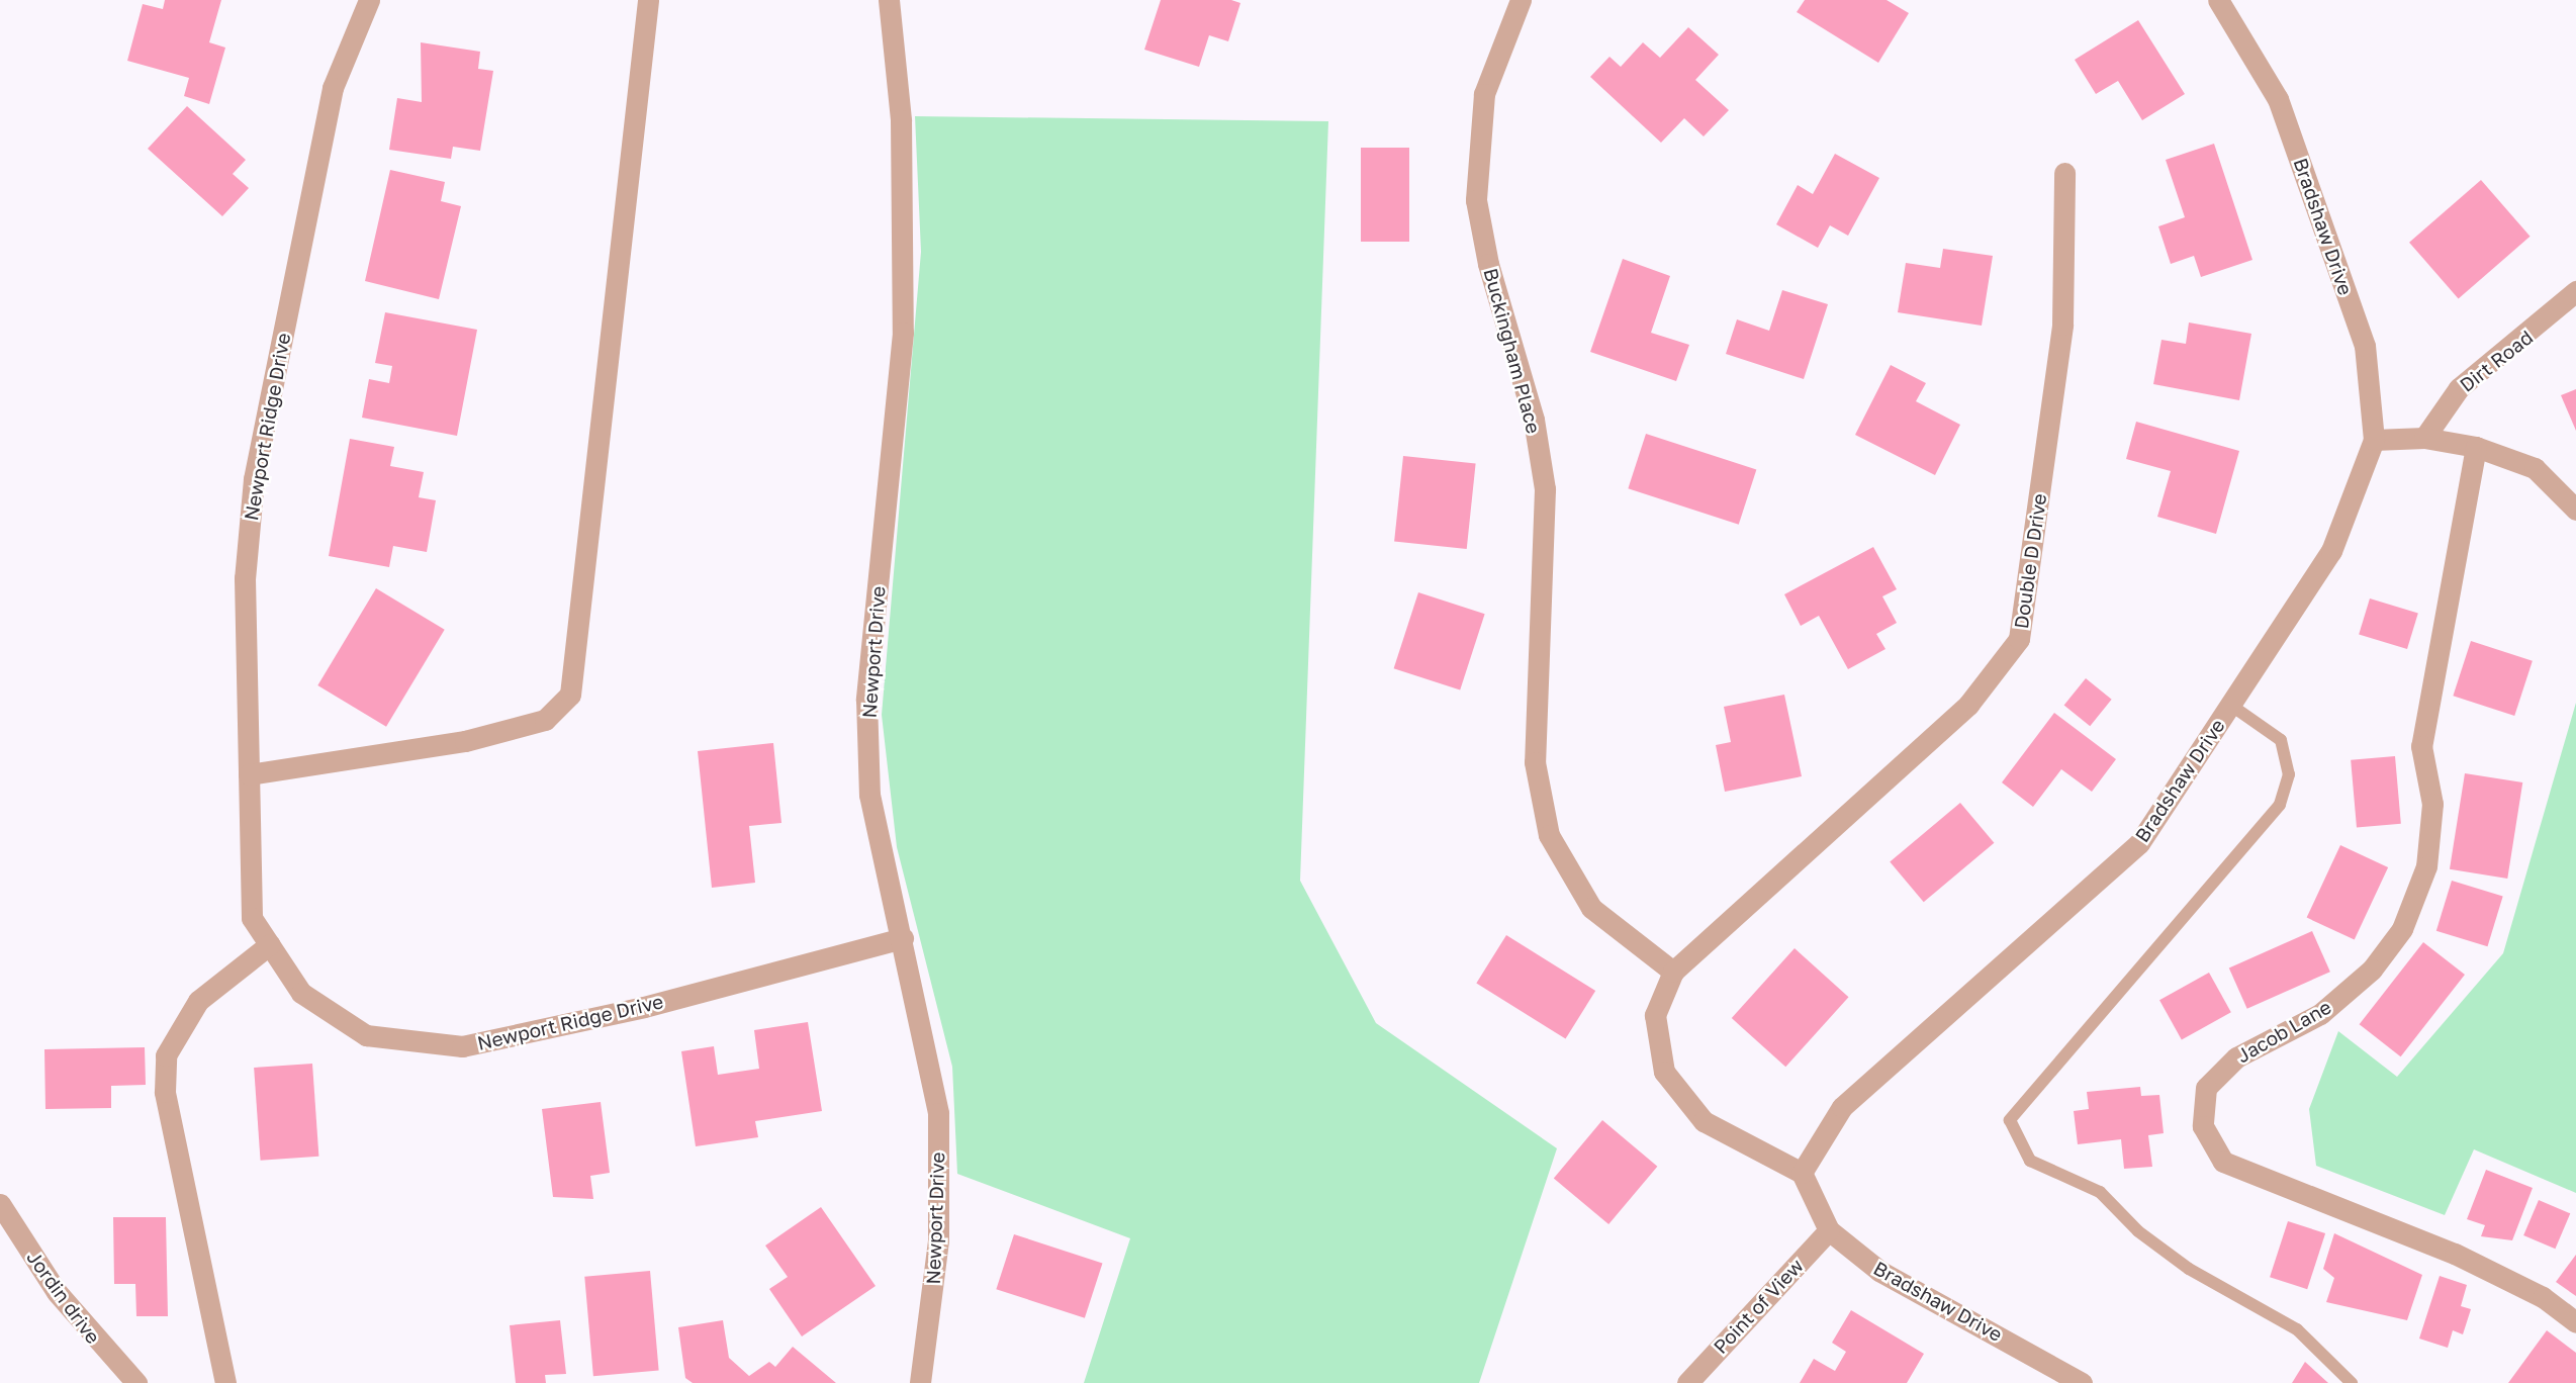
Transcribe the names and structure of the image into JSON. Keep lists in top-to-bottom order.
{
  "streets": {
    "street": [
      "Bradshaw Drive",
      "Buckingham Place",
      "Dirt Road",
      "Newport Ridge Drive",
      "Double D Drive",
      "Newport Drive",
      "Jacob Lane",
      "Jordin drive",
      "Point of View"
    ]
  },
  "crossings": [
    ["Bradshaw Drive", "Point of View"],
    ["Buckingham Place", "Double D Drive"],
    ["Newport Ridge Drive", "Newport Drive"]
  ]
}
